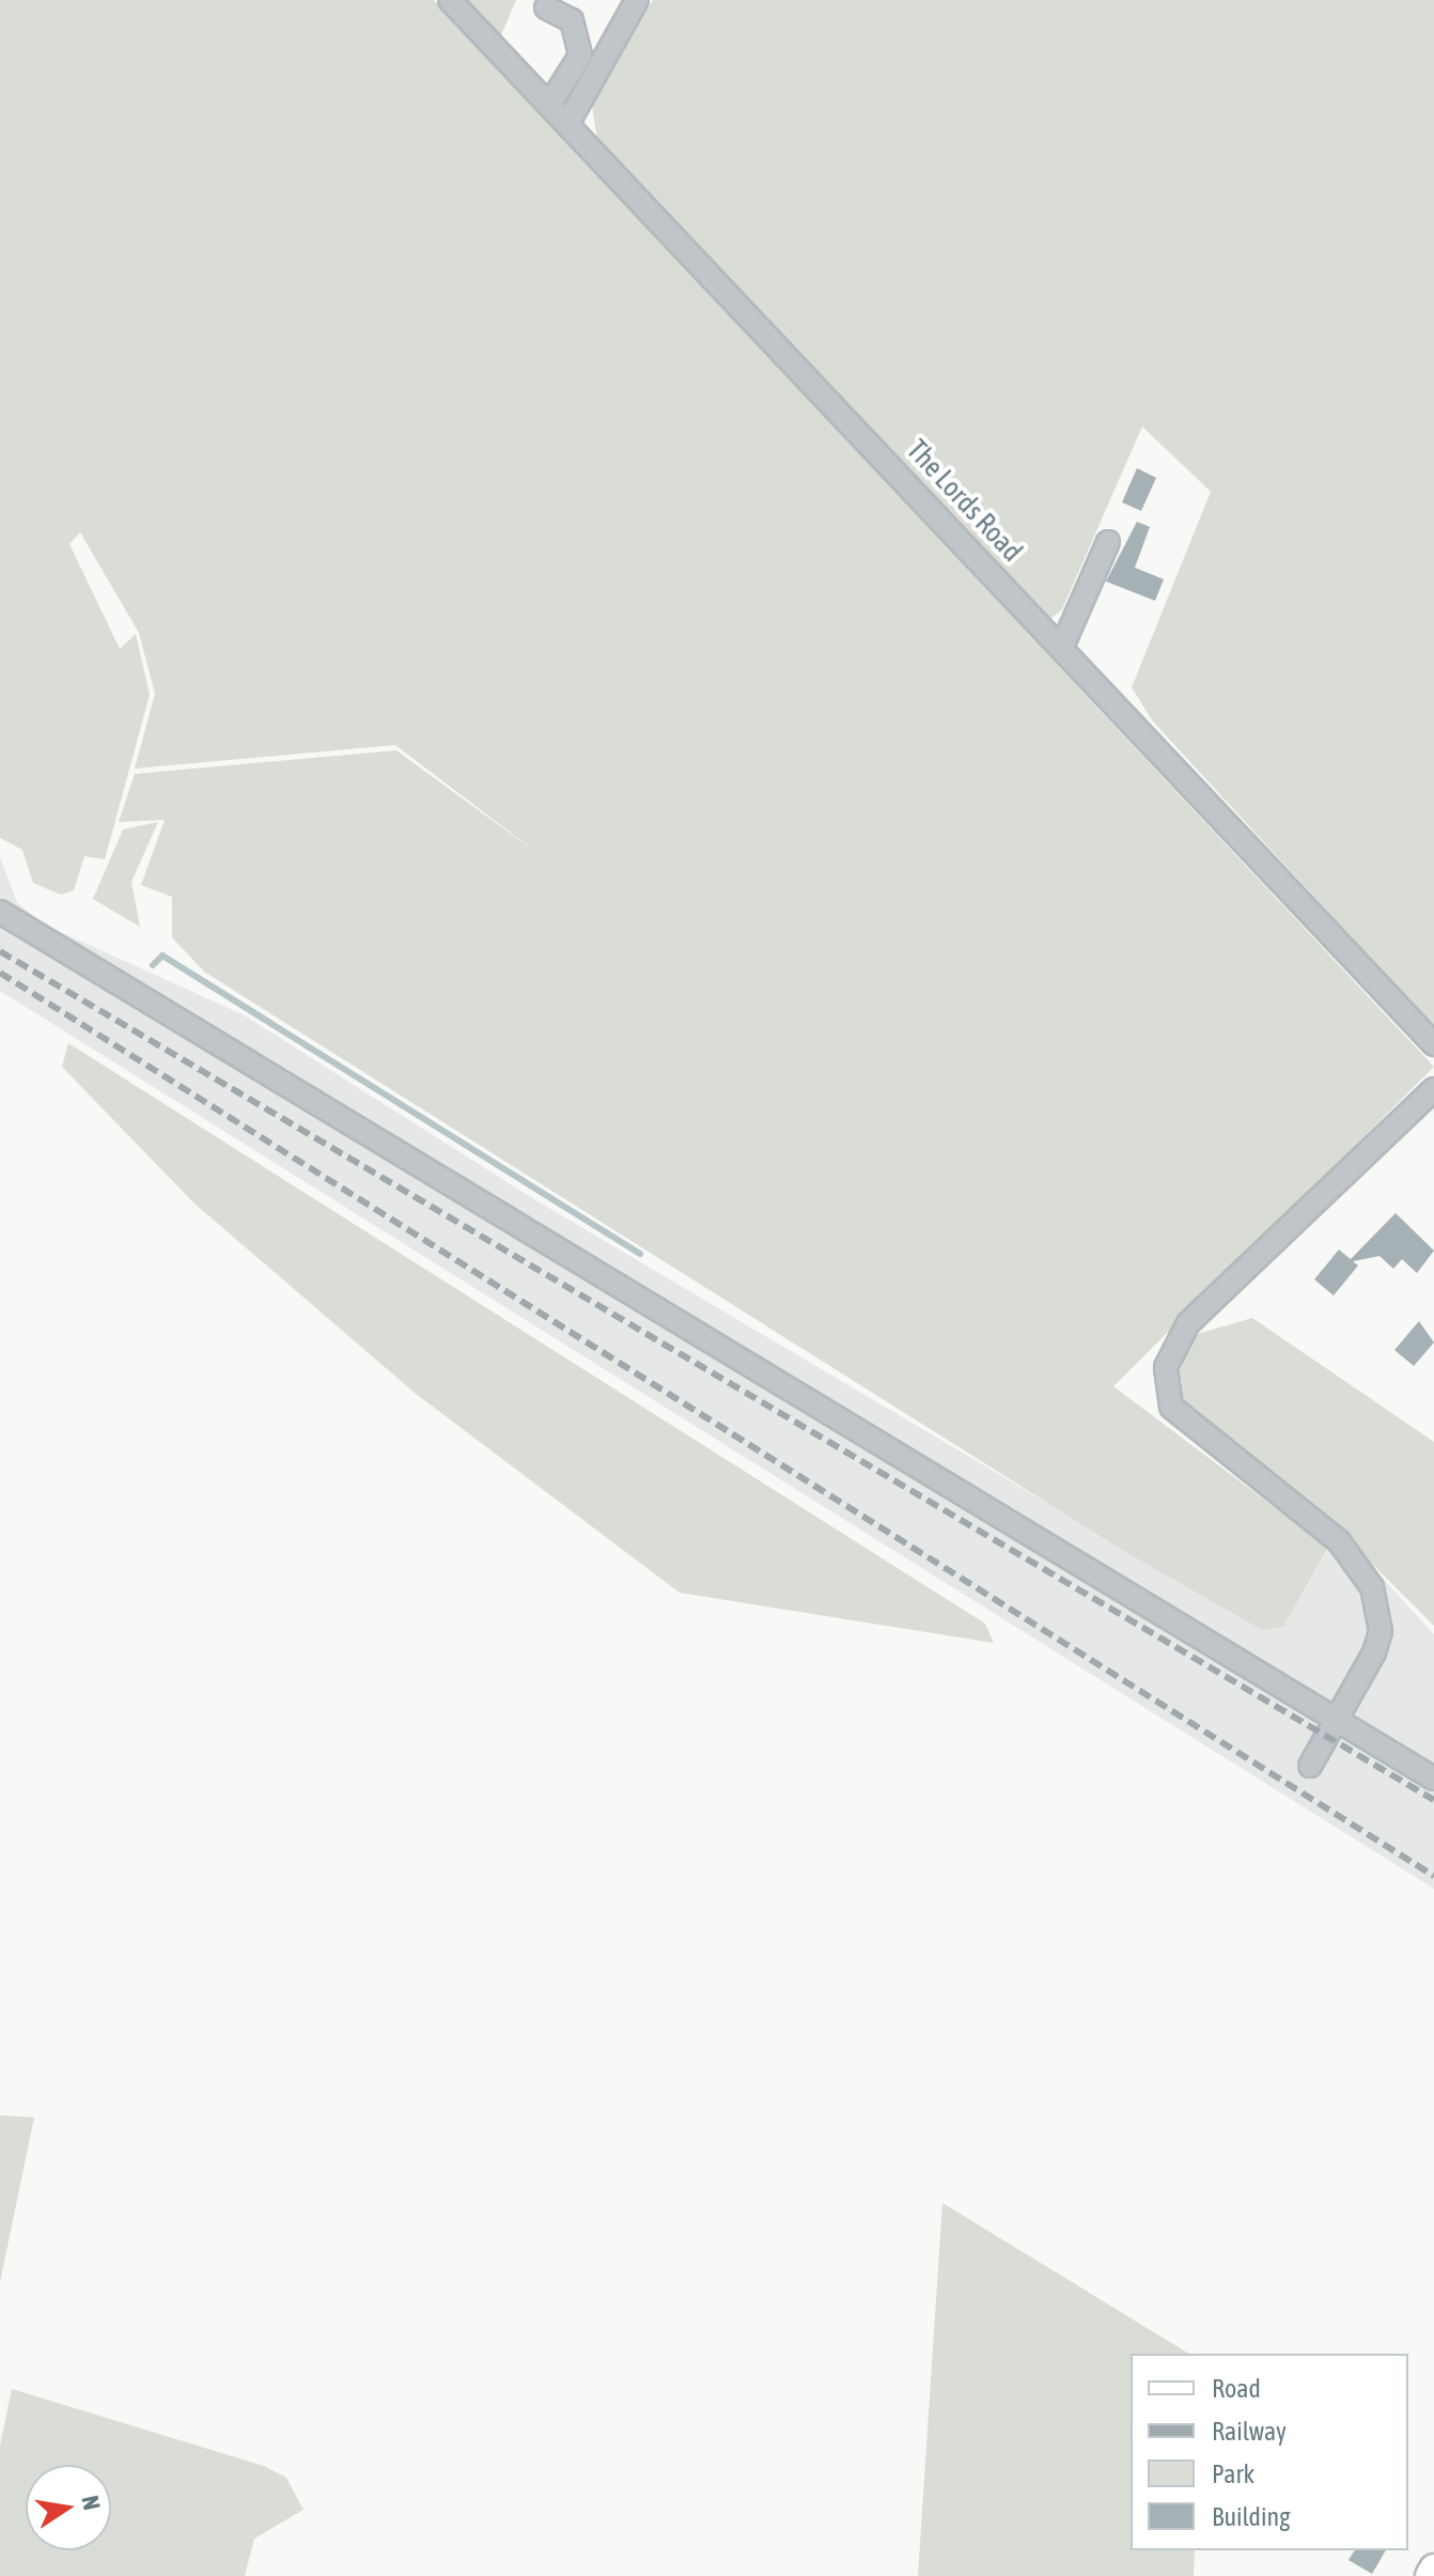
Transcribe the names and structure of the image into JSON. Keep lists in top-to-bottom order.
{
  "streets": {
    "street": ["The Lords Road"]
  },
  "legend": [
    "Road",
    "Railway",
    "Park",
    "Building"
  ],
  "north": "right"
}
